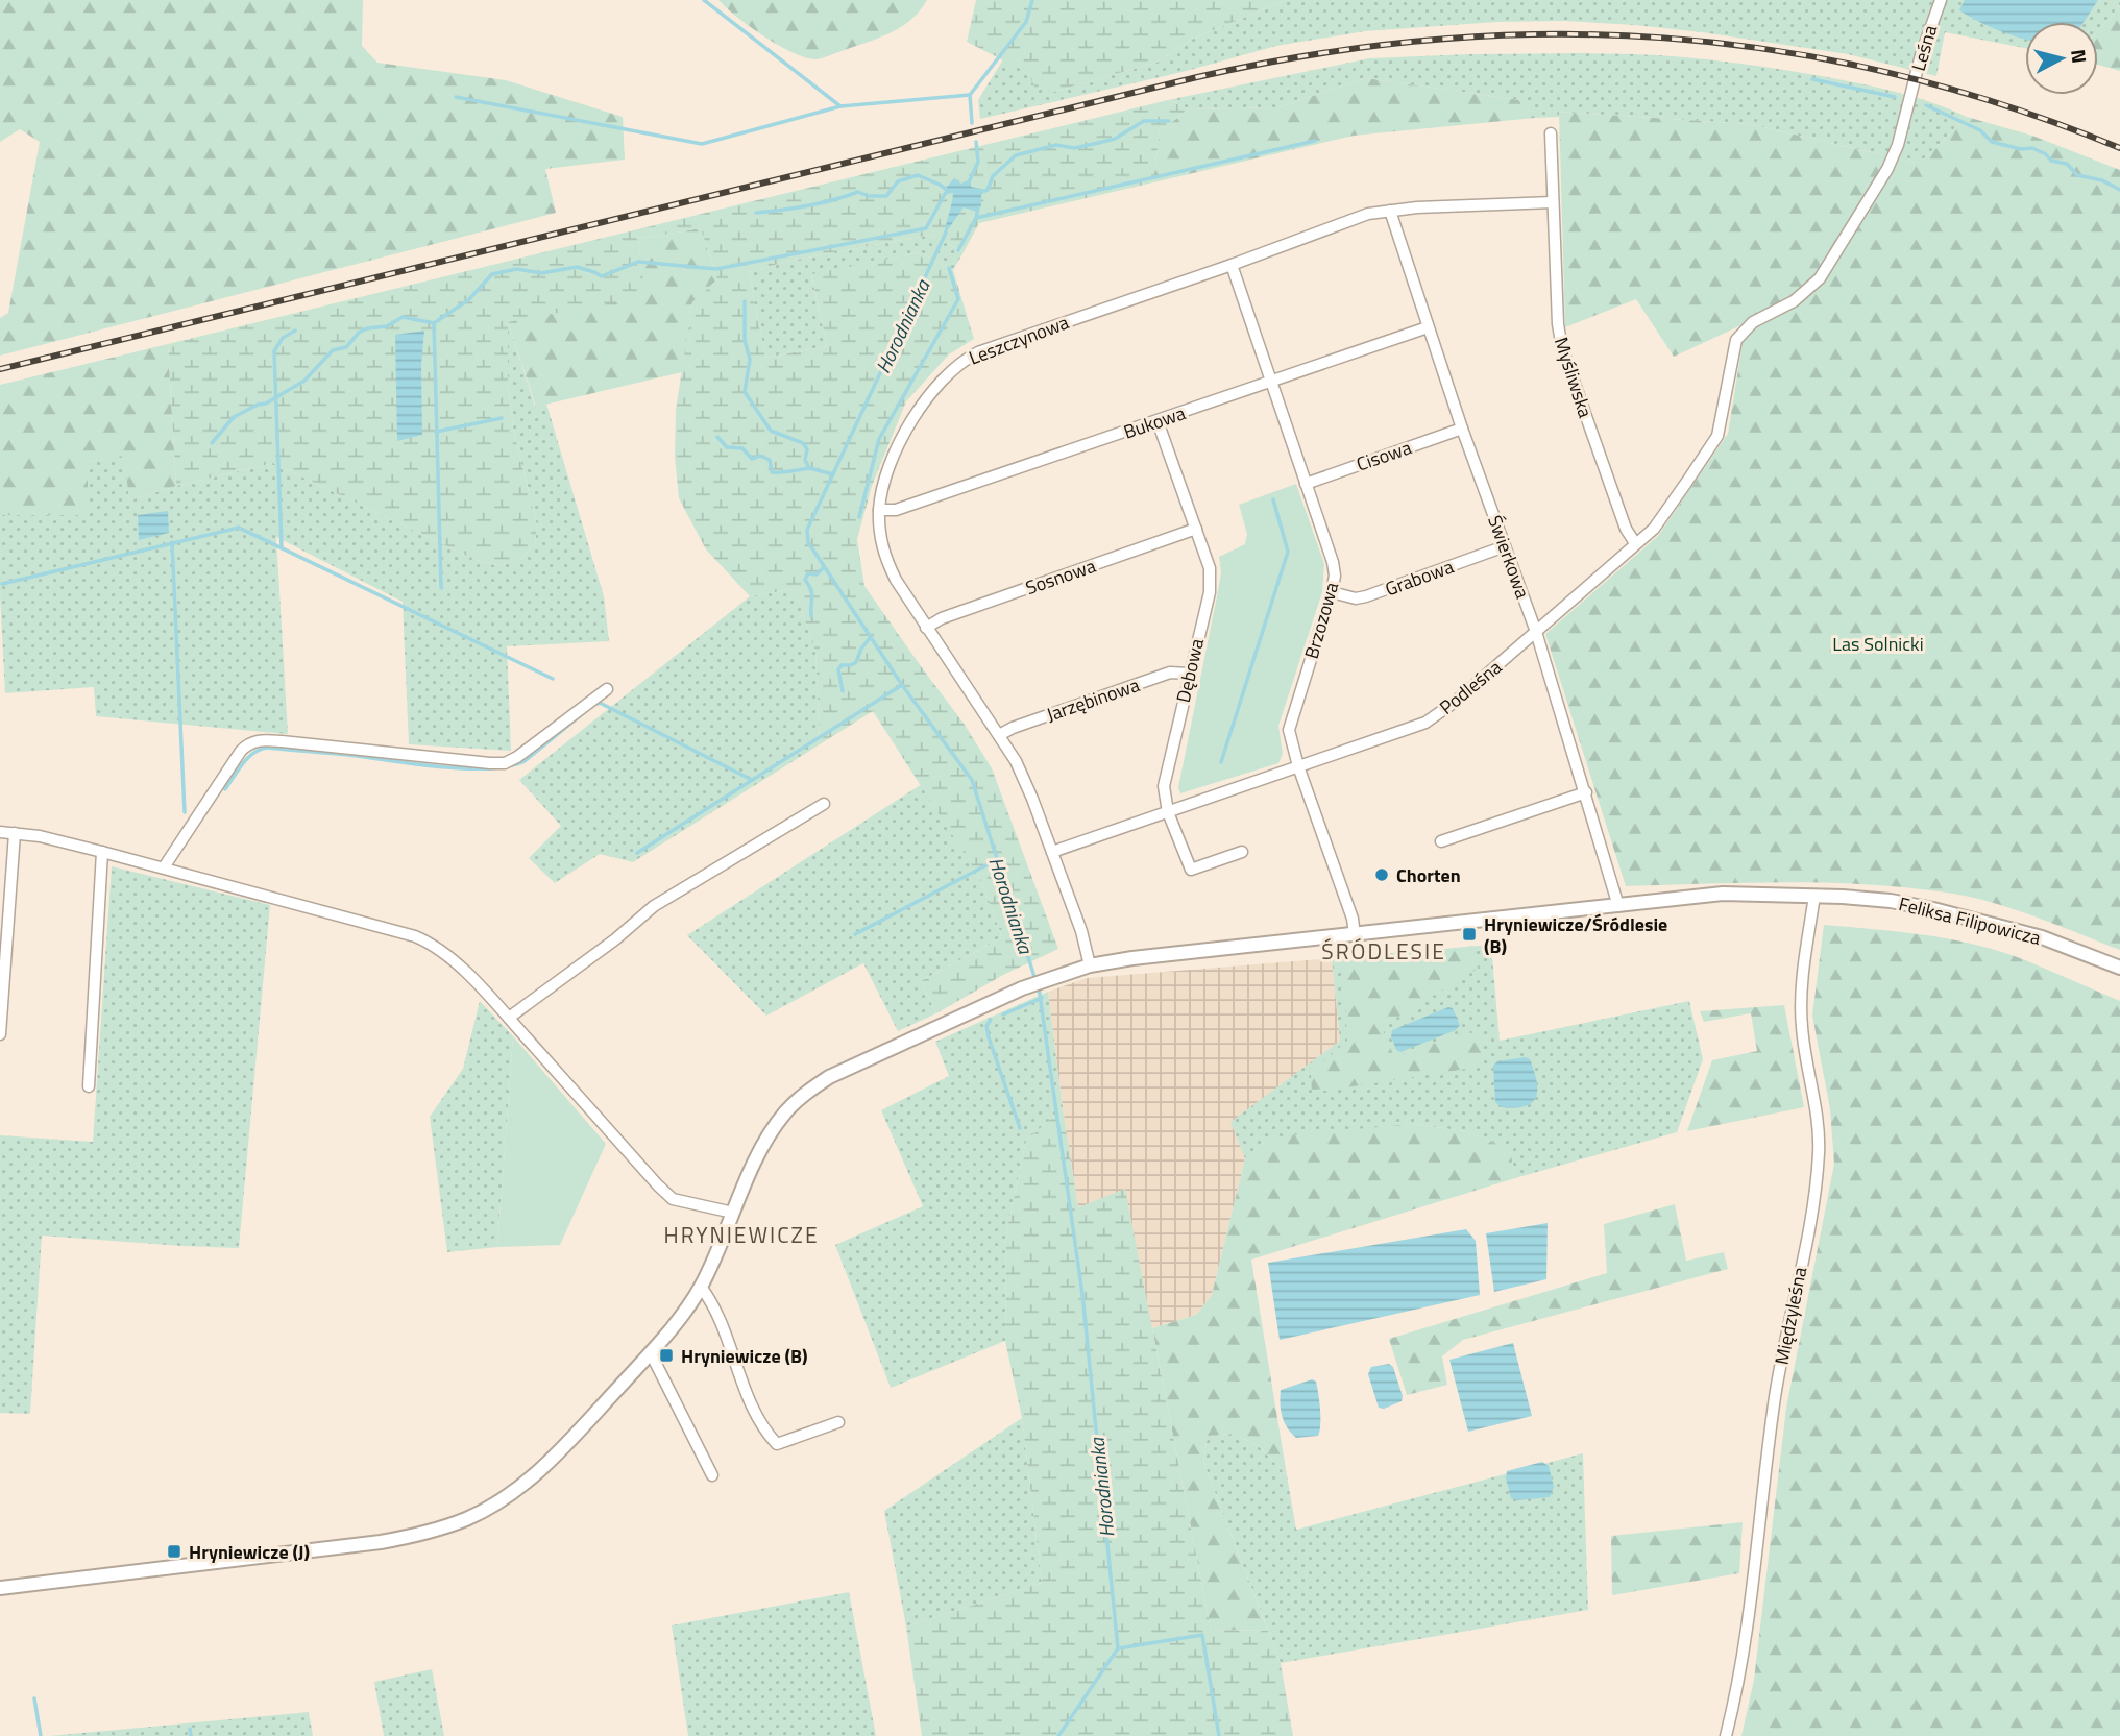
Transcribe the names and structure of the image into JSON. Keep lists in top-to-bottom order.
{
  "streets": {
    "street": [
      "Leśna",
      "Leszczynowa",
      "Myśliwska",
      "Bukowa",
      "Cisowa",
      "Świerkowa",
      "Sosnowa",
      "Grabowa",
      "Brzozowa",
      "Dębowa",
      "Podleśna",
      "Jarzębinowa",
      "Feliksa Filipowicza",
      "Międzyleśna"
    ]
  },
  "crossings": [
    ["Leśna", "Podleśna"],
    ["Leszczynowa", "Bukowa"],
    ["Leszczynowa", "Świerkowa"],
    ["Leszczynowa", "Sosnowa"],
    ["Leszczynowa", "Brzozowa"],
    ["Leszczynowa", "Podleśna"],
    ["Leszczynowa", "Jarzębinowa"],
    ["Leszczynowa", "Feliksa Filipowicza"],
    ["Myśliwska", "Podleśna"],
    ["Bukowa", "Świerkowa"],
    ["Bukowa", "Brzozowa"],
    ["Bukowa", "Dębowa"],
    ["Cisowa", "Świerkowa"],
    ["Cisowa", "Brzozowa"],
    ["Świerkowa", "Grabowa"],
    ["Świerkowa", "Podleśna"],
    ["Świerkowa", "Feliksa Filipowicza"],
    ["Sosnowa", "Dębowa"],
    ["Grabowa", "Brzozowa"],
    ["Brzozowa", "Podleśna"],
    ["Brzozowa", "Feliksa Filipowicza"],
    ["Dębowa", "Podleśna"],
    ["Dębowa", "Jarzębinowa"],
    ["Feliksa Filipowicza", "Międzyleśna"]
  ],
  "districts": ["ŚRÓDLESIE", "HRYNIEWICZE"],
  "water": ["Horodnianka"],
  "parks": ["Las Solnicki"],
  "places": {
    "other": ["Chorten"],
    "transit": ["Hryniewicze/Śródlesie (B)", "Hryniewicze (B)", "Hryniewicze (J)"]
  },
  "north": "right"
}
